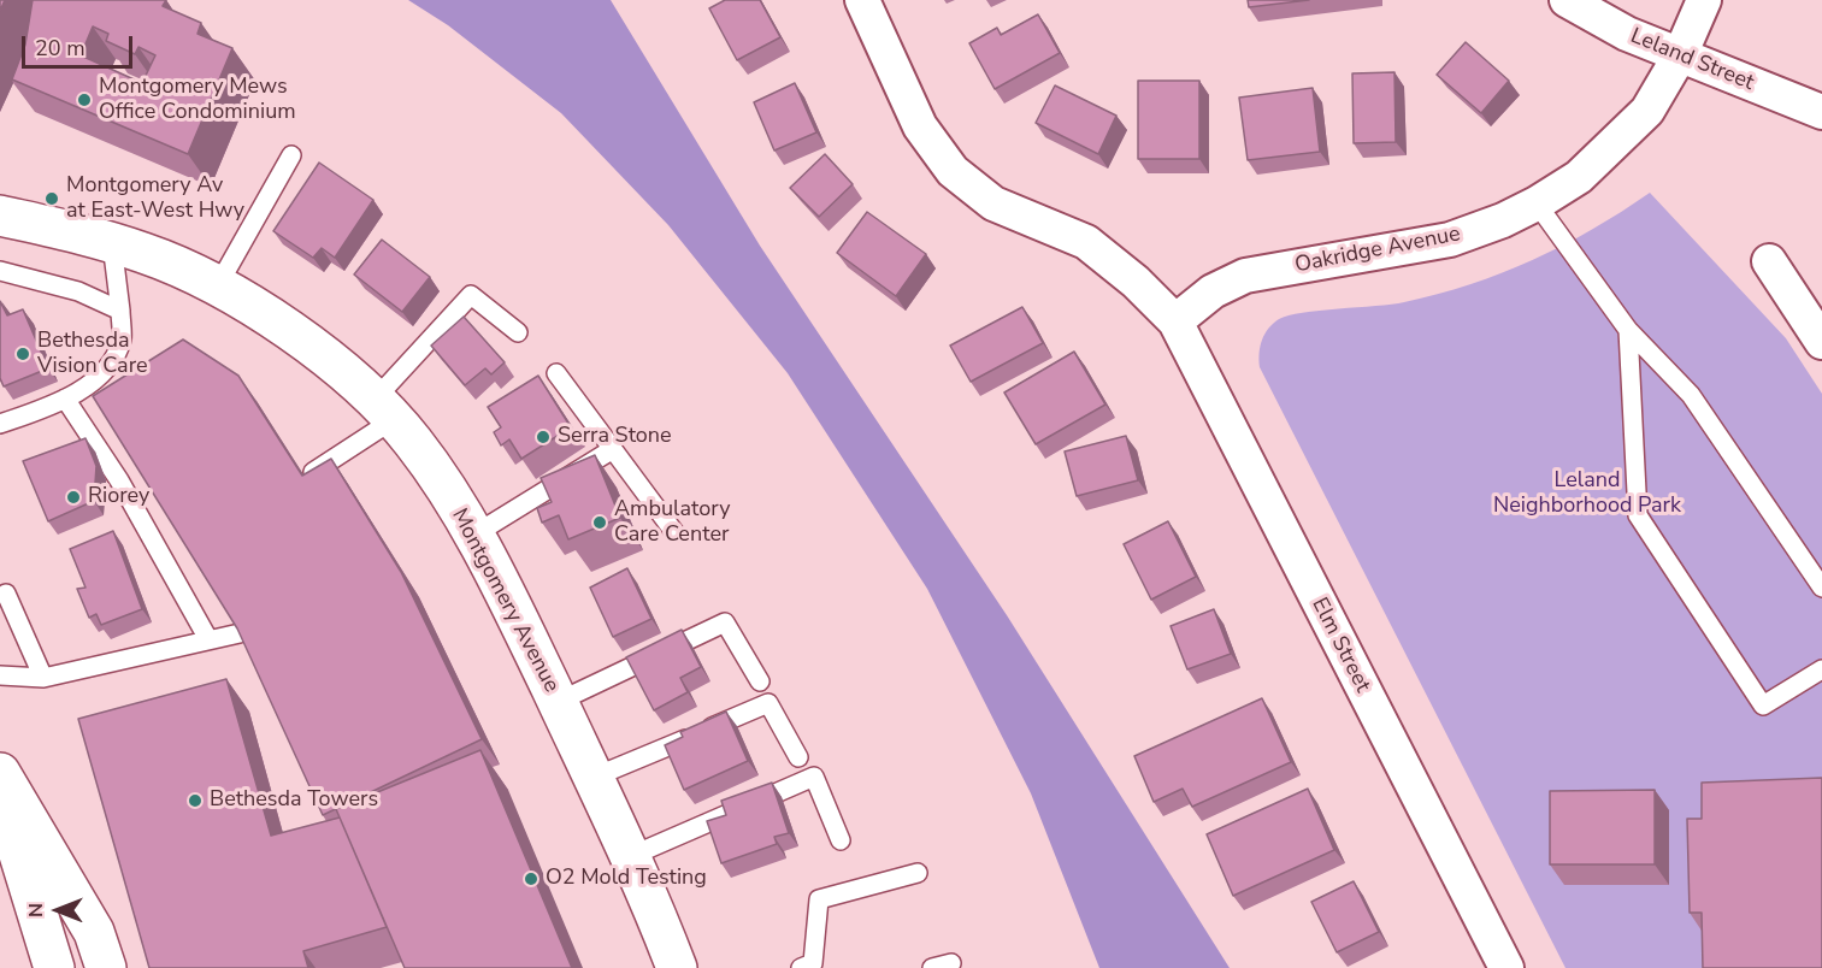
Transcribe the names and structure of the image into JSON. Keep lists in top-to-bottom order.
{
  "streets": {
    "main road": ["Montgomery Avenue"],
    "street": ["Leland Street", "Oakridge Avenue", "Elm Street"]
  },
  "crossings": [
    ["Leland Street", "Oakridge Avenue"],
    ["Oakridge Avenue", "Elm Street"]
  ],
  "parks": ["Leland Neighborhood Park"],
  "places": [
    "Montgomery Mews Office Condominium",
    "Montgomery Av at East-West Hwy",
    "Bethesda Vision Care",
    "Serra Stone",
    "Riorey",
    "Ambulatory Care Center",
    "Bethesda Towers",
    "O2 Mold Testing"
  ],
  "scale_bar": "20 m",
  "north": "left"
}
